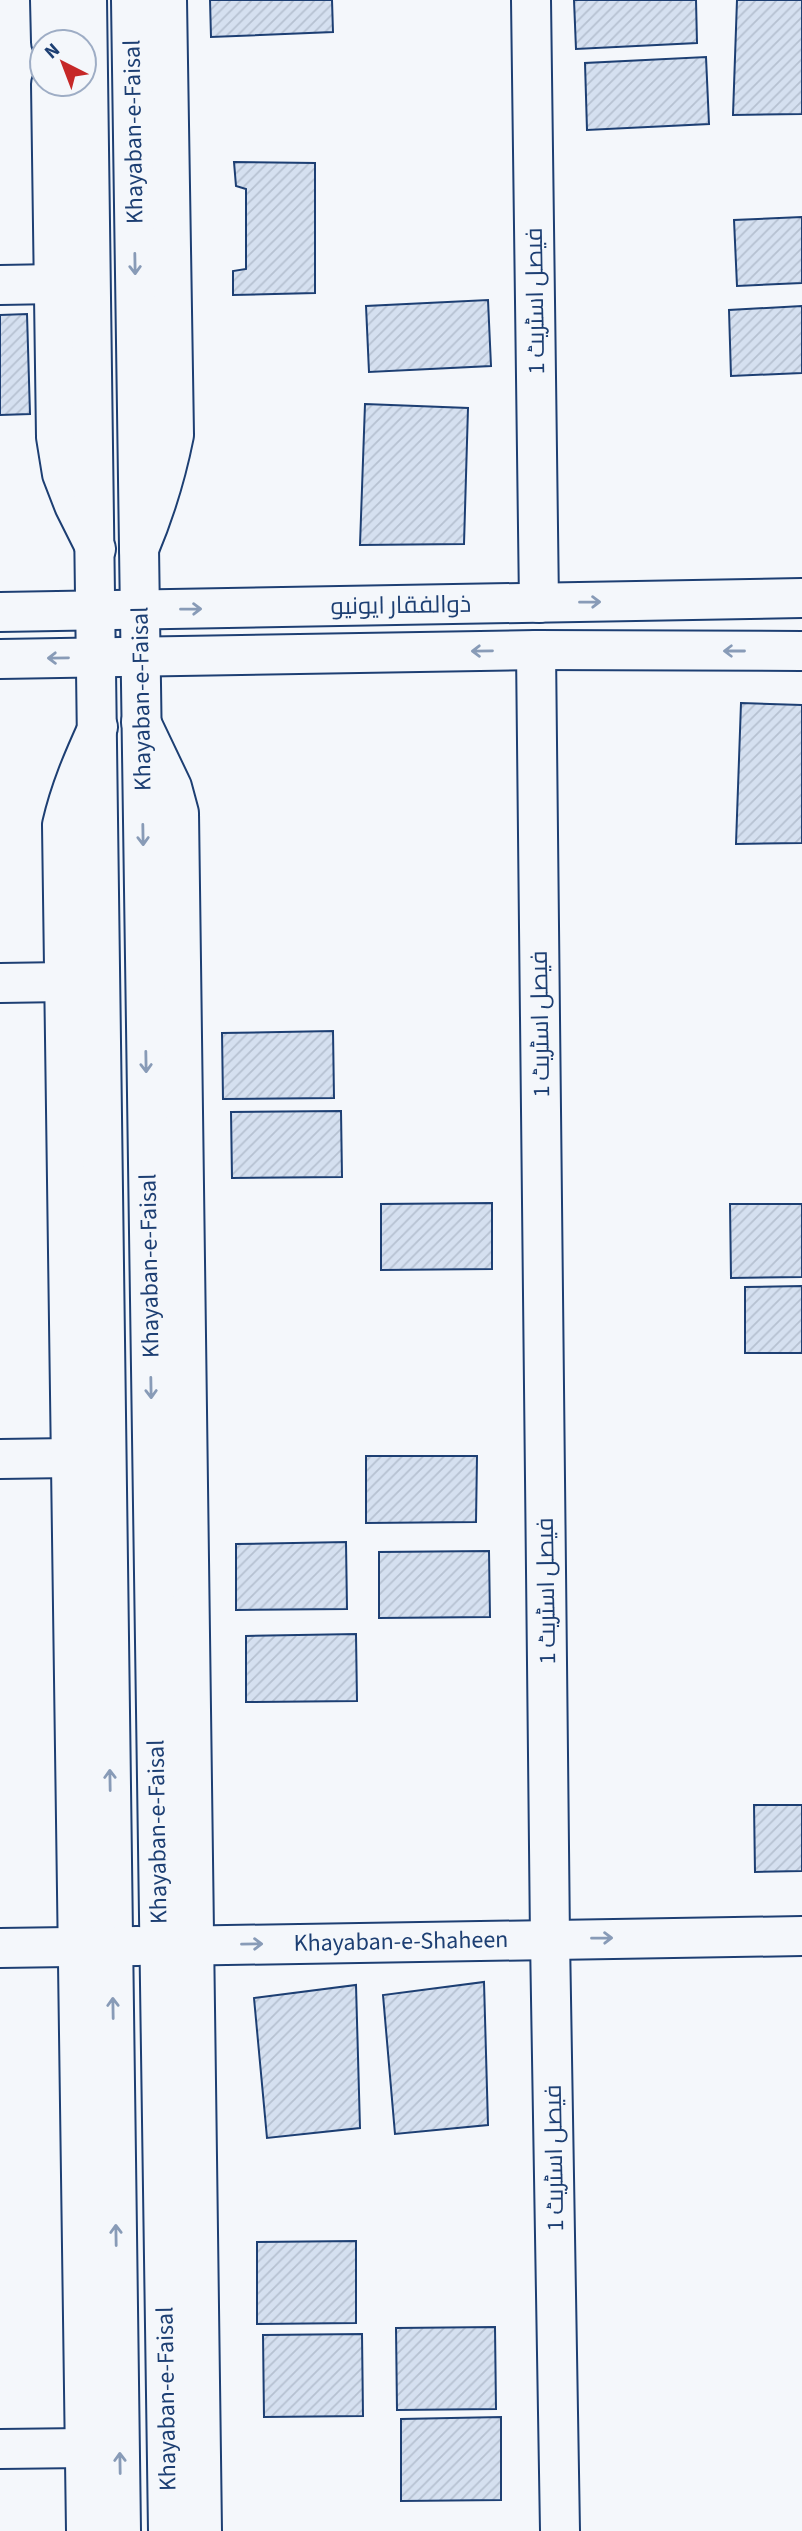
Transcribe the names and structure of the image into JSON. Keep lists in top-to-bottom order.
{
  "streets": {
    "street": [
      "Khayaban-e-Faisal",
      "فیصل اسٹریٹ 1",
      "ذوالفقار ایونیو",
      "Khayaban-e-Shaheen"
    ]
  },
  "crossings": [
    ["Khayaban-e-Faisal", "ذوالفقار ایونیو"],
    ["Khayaban-e-Faisal", "Khayaban-e-Shaheen"],
    ["فیصل اسٹریٹ 1", "ذوالفقار ایونیو"],
    ["فیصل اسٹریٹ 1", "Khayaban-e-Shaheen"]
  ],
  "one_way": ["Khayaban-e-Shaheen"],
  "north": "top left"
}
